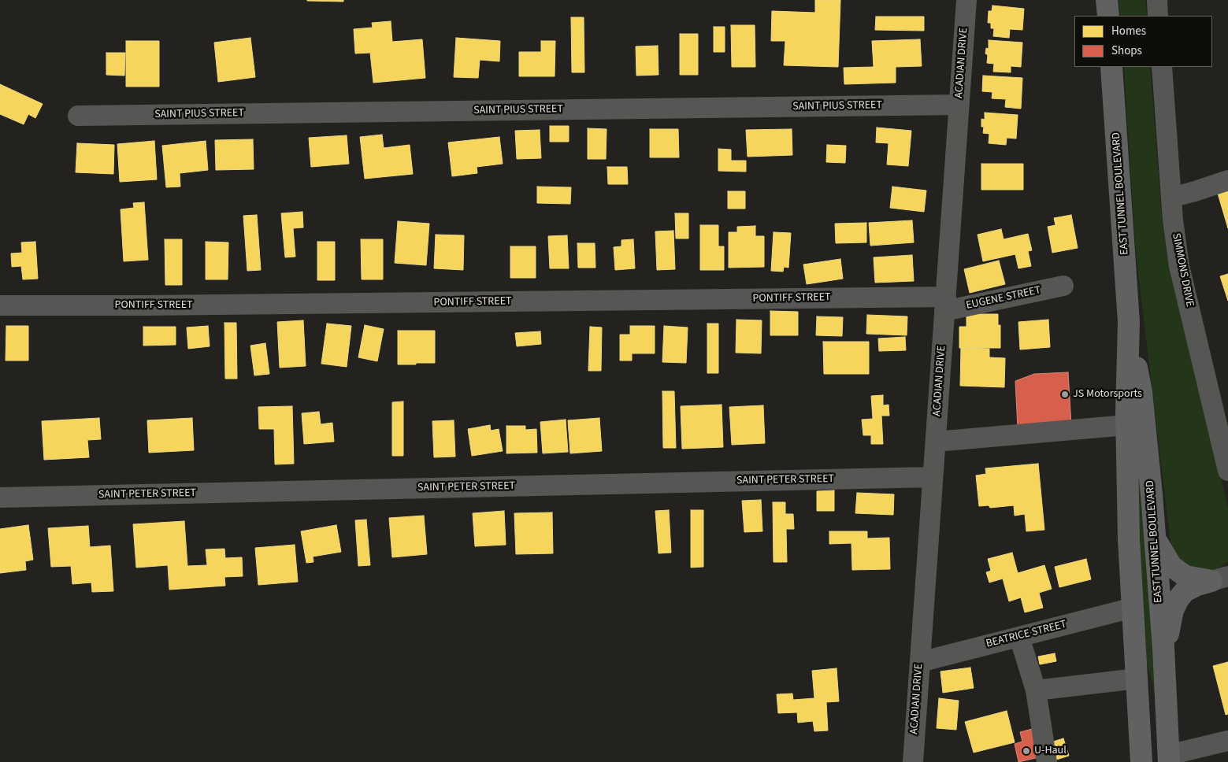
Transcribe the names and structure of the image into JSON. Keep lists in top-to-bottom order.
{
  "streets": {
    "main road": ["EAST TUNNEL BOULEVARD"],
    "street": [
      "ACADIAN DRIVE",
      "SAINT PIUS STREET",
      "SIMMONS DRIVE",
      "PONTIFF STREET",
      "EUGENE STREET",
      "SAINT PETER STREET",
      "BEATRICE STREET"
    ]
  },
  "crossings": [
    ["ACADIAN DRIVE", "SAINT PIUS STREET"],
    ["ACADIAN DRIVE", "PONTIFF STREET"],
    ["ACADIAN DRIVE", "EUGENE STREET"],
    ["ACADIAN DRIVE", "SAINT PETER STREET"],
    ["ACADIAN DRIVE", "BEATRICE STREET"],
    ["EAST TUNNEL BOULEVARD", "BEATRICE STREET"],
    ["PONTIFF STREET", "EUGENE STREET"]
  ],
  "places": ["JS Motorsports", "U-Haul"],
  "legend": ["Homes", "Shops"]
}
